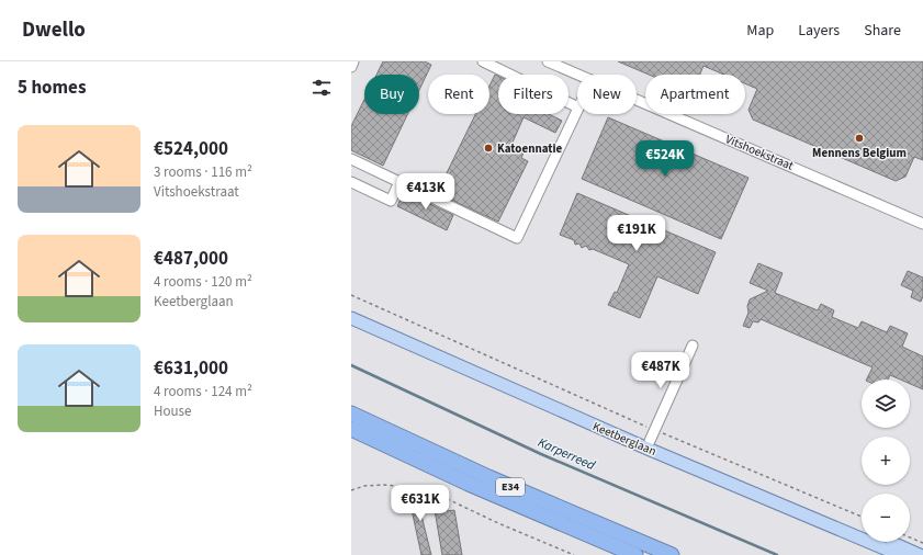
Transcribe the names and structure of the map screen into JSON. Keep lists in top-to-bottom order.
{
  "streets": {
    "highway": ["E34"],
    "main road": ["Keetberglaan"],
    "street": ["Vitshoekstraat"]
  },
  "water": ["Karperreed"],
  "places": ["Mennens Belgium", "Katoennatie"],
  "page": {
    "header": "Dwello",
    "nav": ["Map", "Layers", "Share"],
    "heading": "5 homes",
    "chip": [
      "Buy",
      "Rent",
      "Filters",
      "New",
      "Apartment"
    ],
    "list": [
      {
        "name": "€524,000",
        "note": "3 rooms · 116 m² · Vitshoekstraat"
      },
      {
        "name": "€487,000",
        "note": "4 rooms · 120 m² · Keetberglaan"
      },
      {
        "name": "€631,000",
        "note": "4 rooms · 124 m² · House"
      }
    ],
    "price": [
      "€524K",
      "€413K",
      "€191K",
      "€487K",
      "€631K"
    ],
    "map_buttons": ["+", "−"]
  }
}
